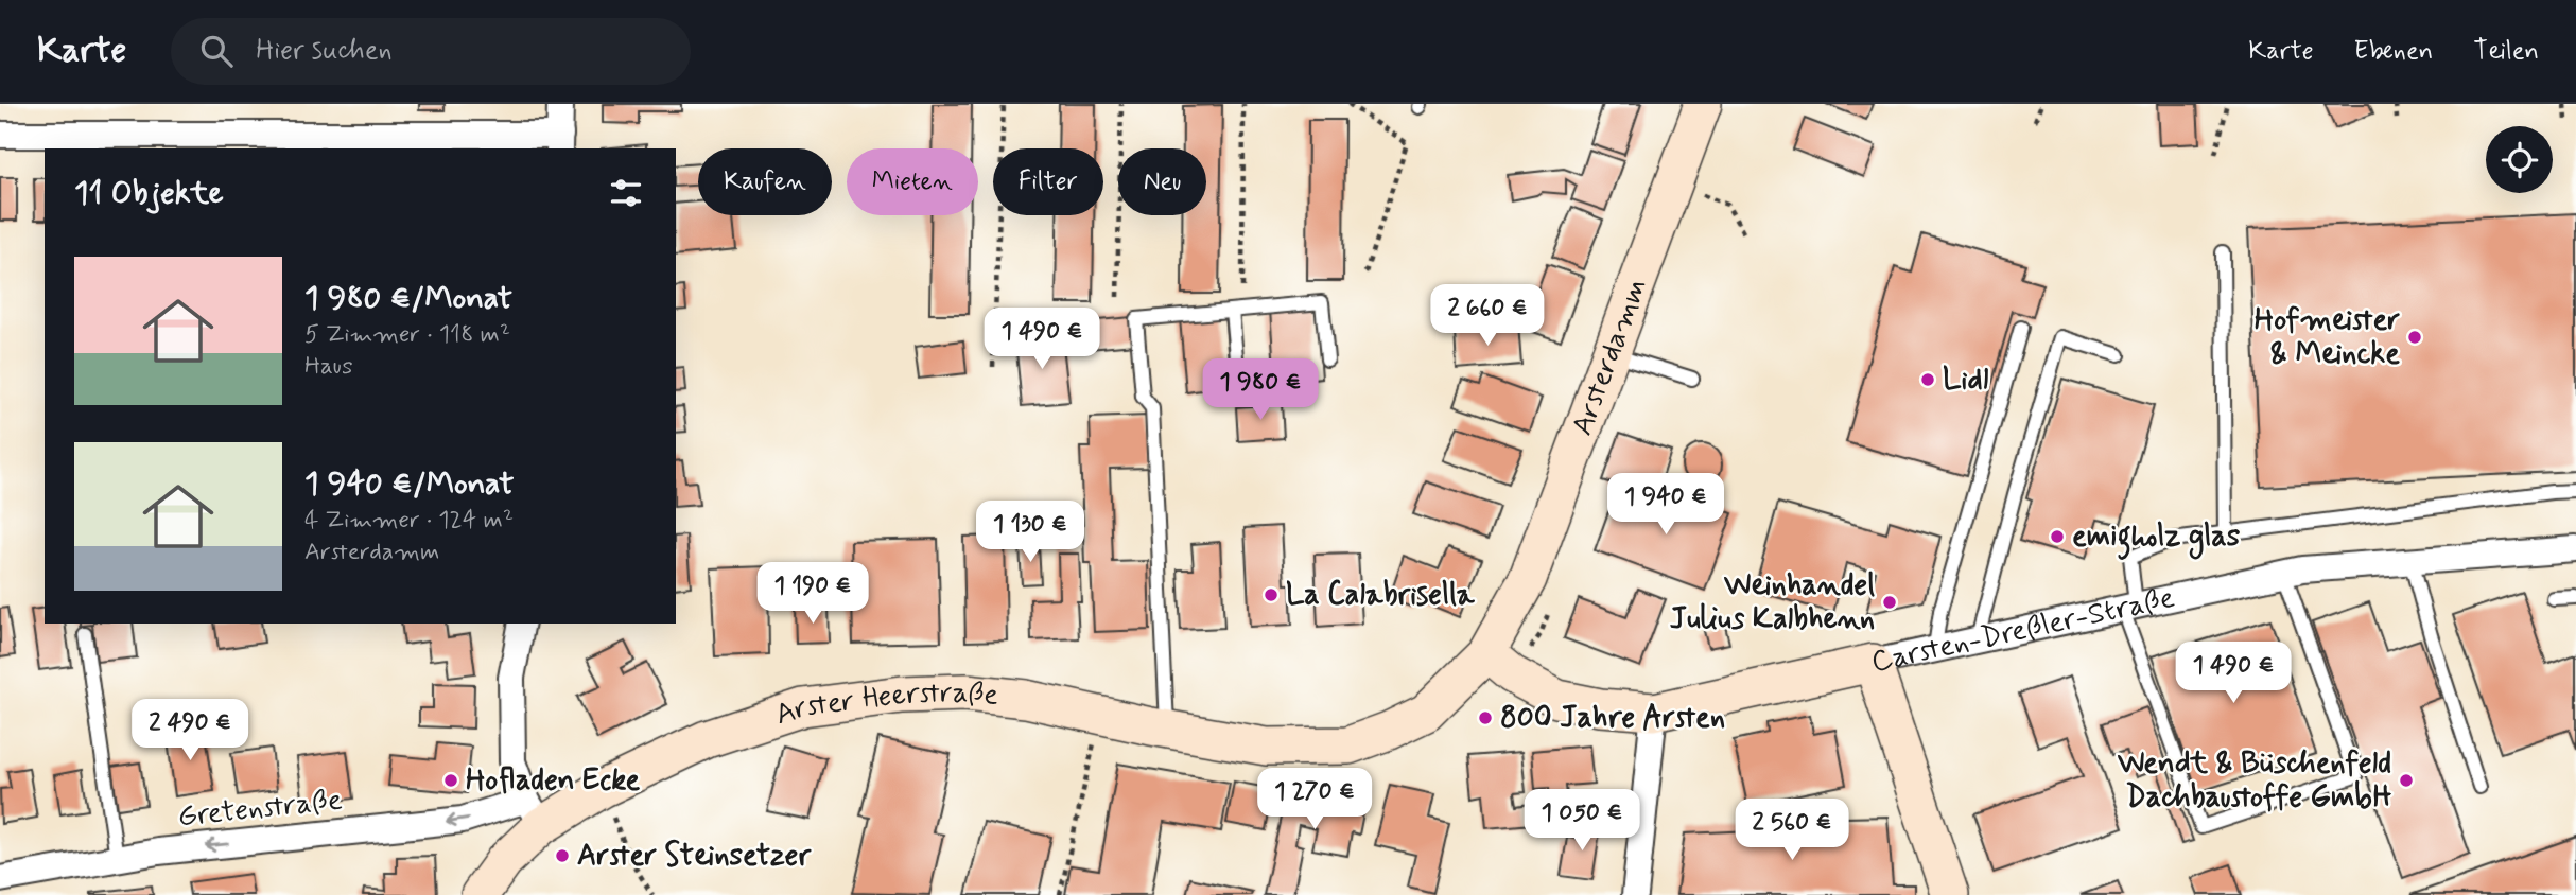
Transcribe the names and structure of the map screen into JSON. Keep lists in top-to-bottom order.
{
  "streets": {
    "street": [
      "Arsterdamm",
      "Carsten-Dreßler-Straße",
      "Arster Heerstraße",
      "Gretenstraße"
    ]
  },
  "crossings": [
    ["Arsterdamm", "Carsten-Dreßler-Straße"],
    ["Arsterdamm", "Arster Heerstraße"],
    ["Arster Heerstraße", "Gretenstraße"]
  ],
  "one_way": ["Gretenstraße"],
  "places": [
    "Hofmeister & Meincke",
    "Lidl",
    "emigholz glas",
    "La Calabrisella",
    "Weinhandel Julius Kalbhenn",
    "800 Jahre Arsten",
    "Hofladen Ecke",
    "Wendt & Büschenfeld Dachbaustoffe GmbH",
    "Arster Steinsetzer"
  ],
  "page": {
    "header": "Karte",
    "search": "Hier suchen",
    "nav": ["Karte", "Ebenen", "Teilen"],
    "chip": [
      "Kaufen",
      "Mieten",
      "Filter",
      "Neu"
    ],
    "heading": "11 Objekte",
    "list": [
      {
        "name": "1 980 €/Monat",
        "note": "5 Zimmer · 118 m² · Haus"
      },
      {
        "name": "1 940 €/Monat",
        "note": "4 Zimmer · 124 m² · Arsterdamm"
      }
    ],
    "price": [
      "2 660 €",
      "1 490 €",
      "1 980 €",
      "1 940 €",
      "1 130 €",
      "1 190 €",
      "1 490 €",
      "2 490 €",
      "1 270 €",
      "1 050 €",
      "2 560 €"
    ]
  }
}
